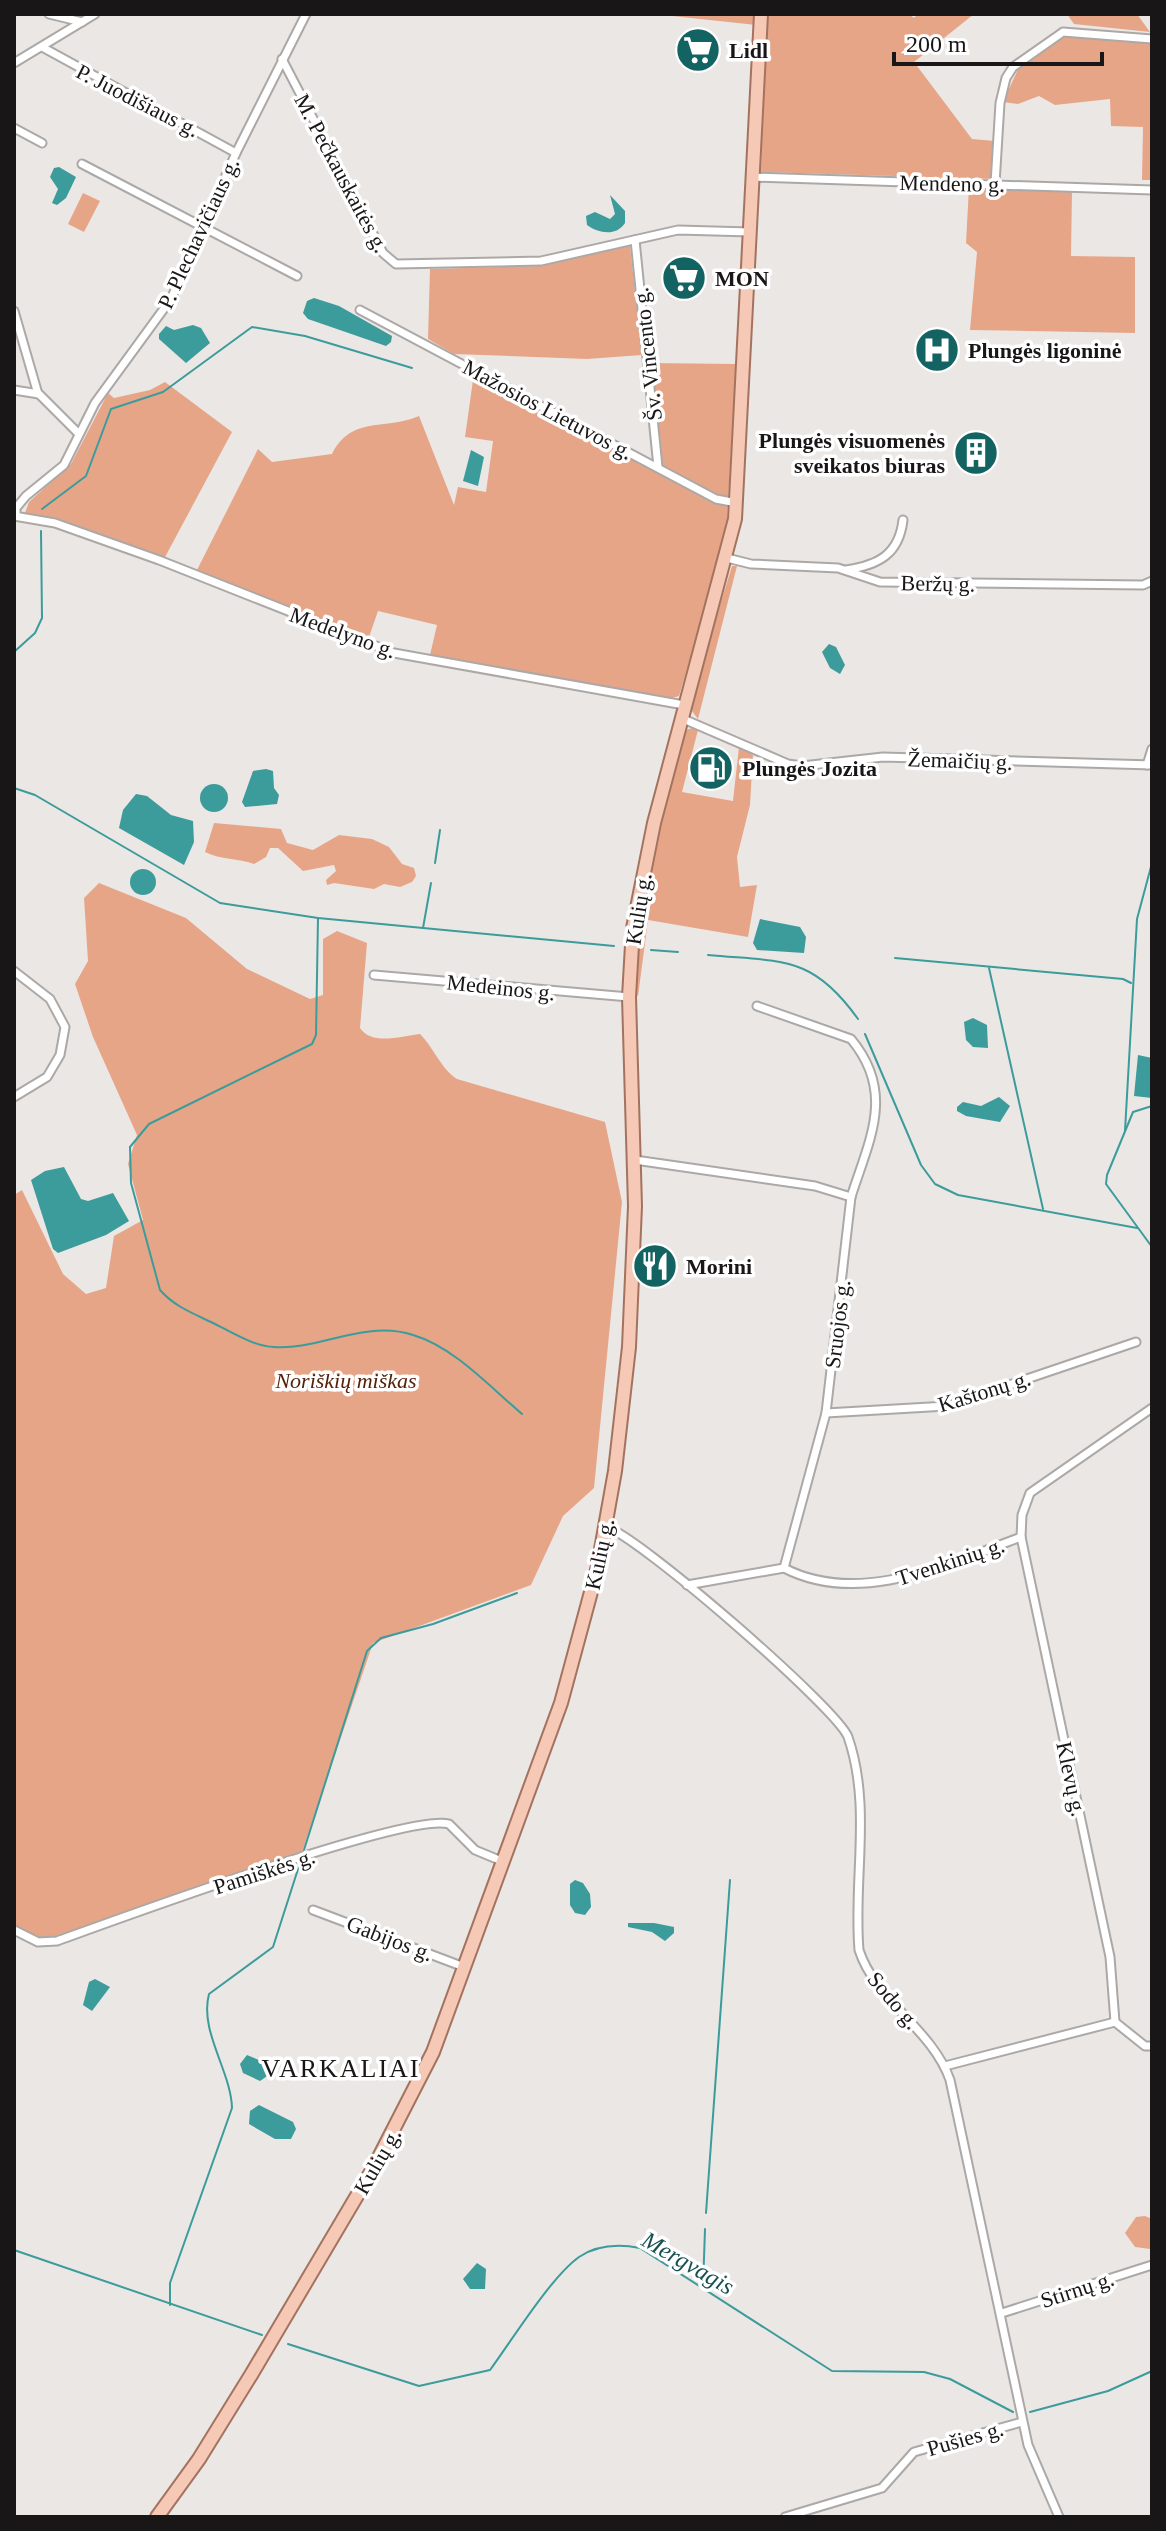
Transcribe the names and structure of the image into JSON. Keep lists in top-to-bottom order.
{
  "streets": {
    "main road": ["Kulių g."],
    "street": [
      "P. Juodišiaus g.",
      "M. Pečkauskaitės g.",
      "Mendeno g.",
      "P. Plechavičiaus g.",
      "Šv. Vincento g.",
      "Mažosios Lietuvos g.",
      "Beržų g.",
      "Medelyno g.",
      "Žemaičių g.",
      "Medeinos g.",
      "Sruojos g.",
      "Kaštonų g.",
      "Tvenkinių g.",
      "Klevų g.",
      "Pamiškės g.",
      "Gabijos g.",
      "Sodo g.",
      "Stirnų g.",
      "Pušies g."
    ]
  },
  "crossings": [
    ["P. Juodišiaus g.", "P. Plechavičiaus g."],
    ["M. Pečkauskaitės g.", "P. Plechavičiaus g."],
    ["M. Pečkauskaitės g.", "Šv. Vincento g."],
    ["M. Pečkauskaitės g.", "Kulių g."],
    ["Mendeno g.", "Kulių g."],
    ["P. Plechavičiaus g.", "Medelyno g."],
    ["Šv. Vincento g.", "Mažosios Lietuvos g."],
    ["Mažosios Lietuvos g.", "Kulių g."],
    ["Beržų g.", "Kulių g."],
    ["Medelyno g.", "Žemaičių g."],
    ["Medelyno g.", "Kulių g."],
    ["Žemaičių g.", "Kulių g."],
    ["Kulių g.", "Medeinos g."],
    ["Kulių g.", "Pamiškės g."],
    ["Kulių g.", "Gabijos g."],
    ["Kulių g.", "Sodo g."],
    ["Sruojos g.", "Kaštonų g."],
    ["Sruojos g.", "Tvenkinių g."],
    ["Tvenkinių g.", "Klevų g."],
    ["Sodo g.", "Stirnų g."],
    ["Sodo g.", "Pušies g."]
  ],
  "districts": ["VARKALIAI"],
  "water": ["Mergvagis"],
  "parks": ["Noriškių miškas"],
  "places": {
    "supermarket": ["Lidl", "MON"],
    "hospital": ["Plungės ligoninė"],
    "building": ["Plungės visuomenės sveikatos biuras"],
    "fuel station": ["Plungės Jozita"],
    "restaurant": ["Morini"]
  },
  "scale_bar": "200 m"
}
